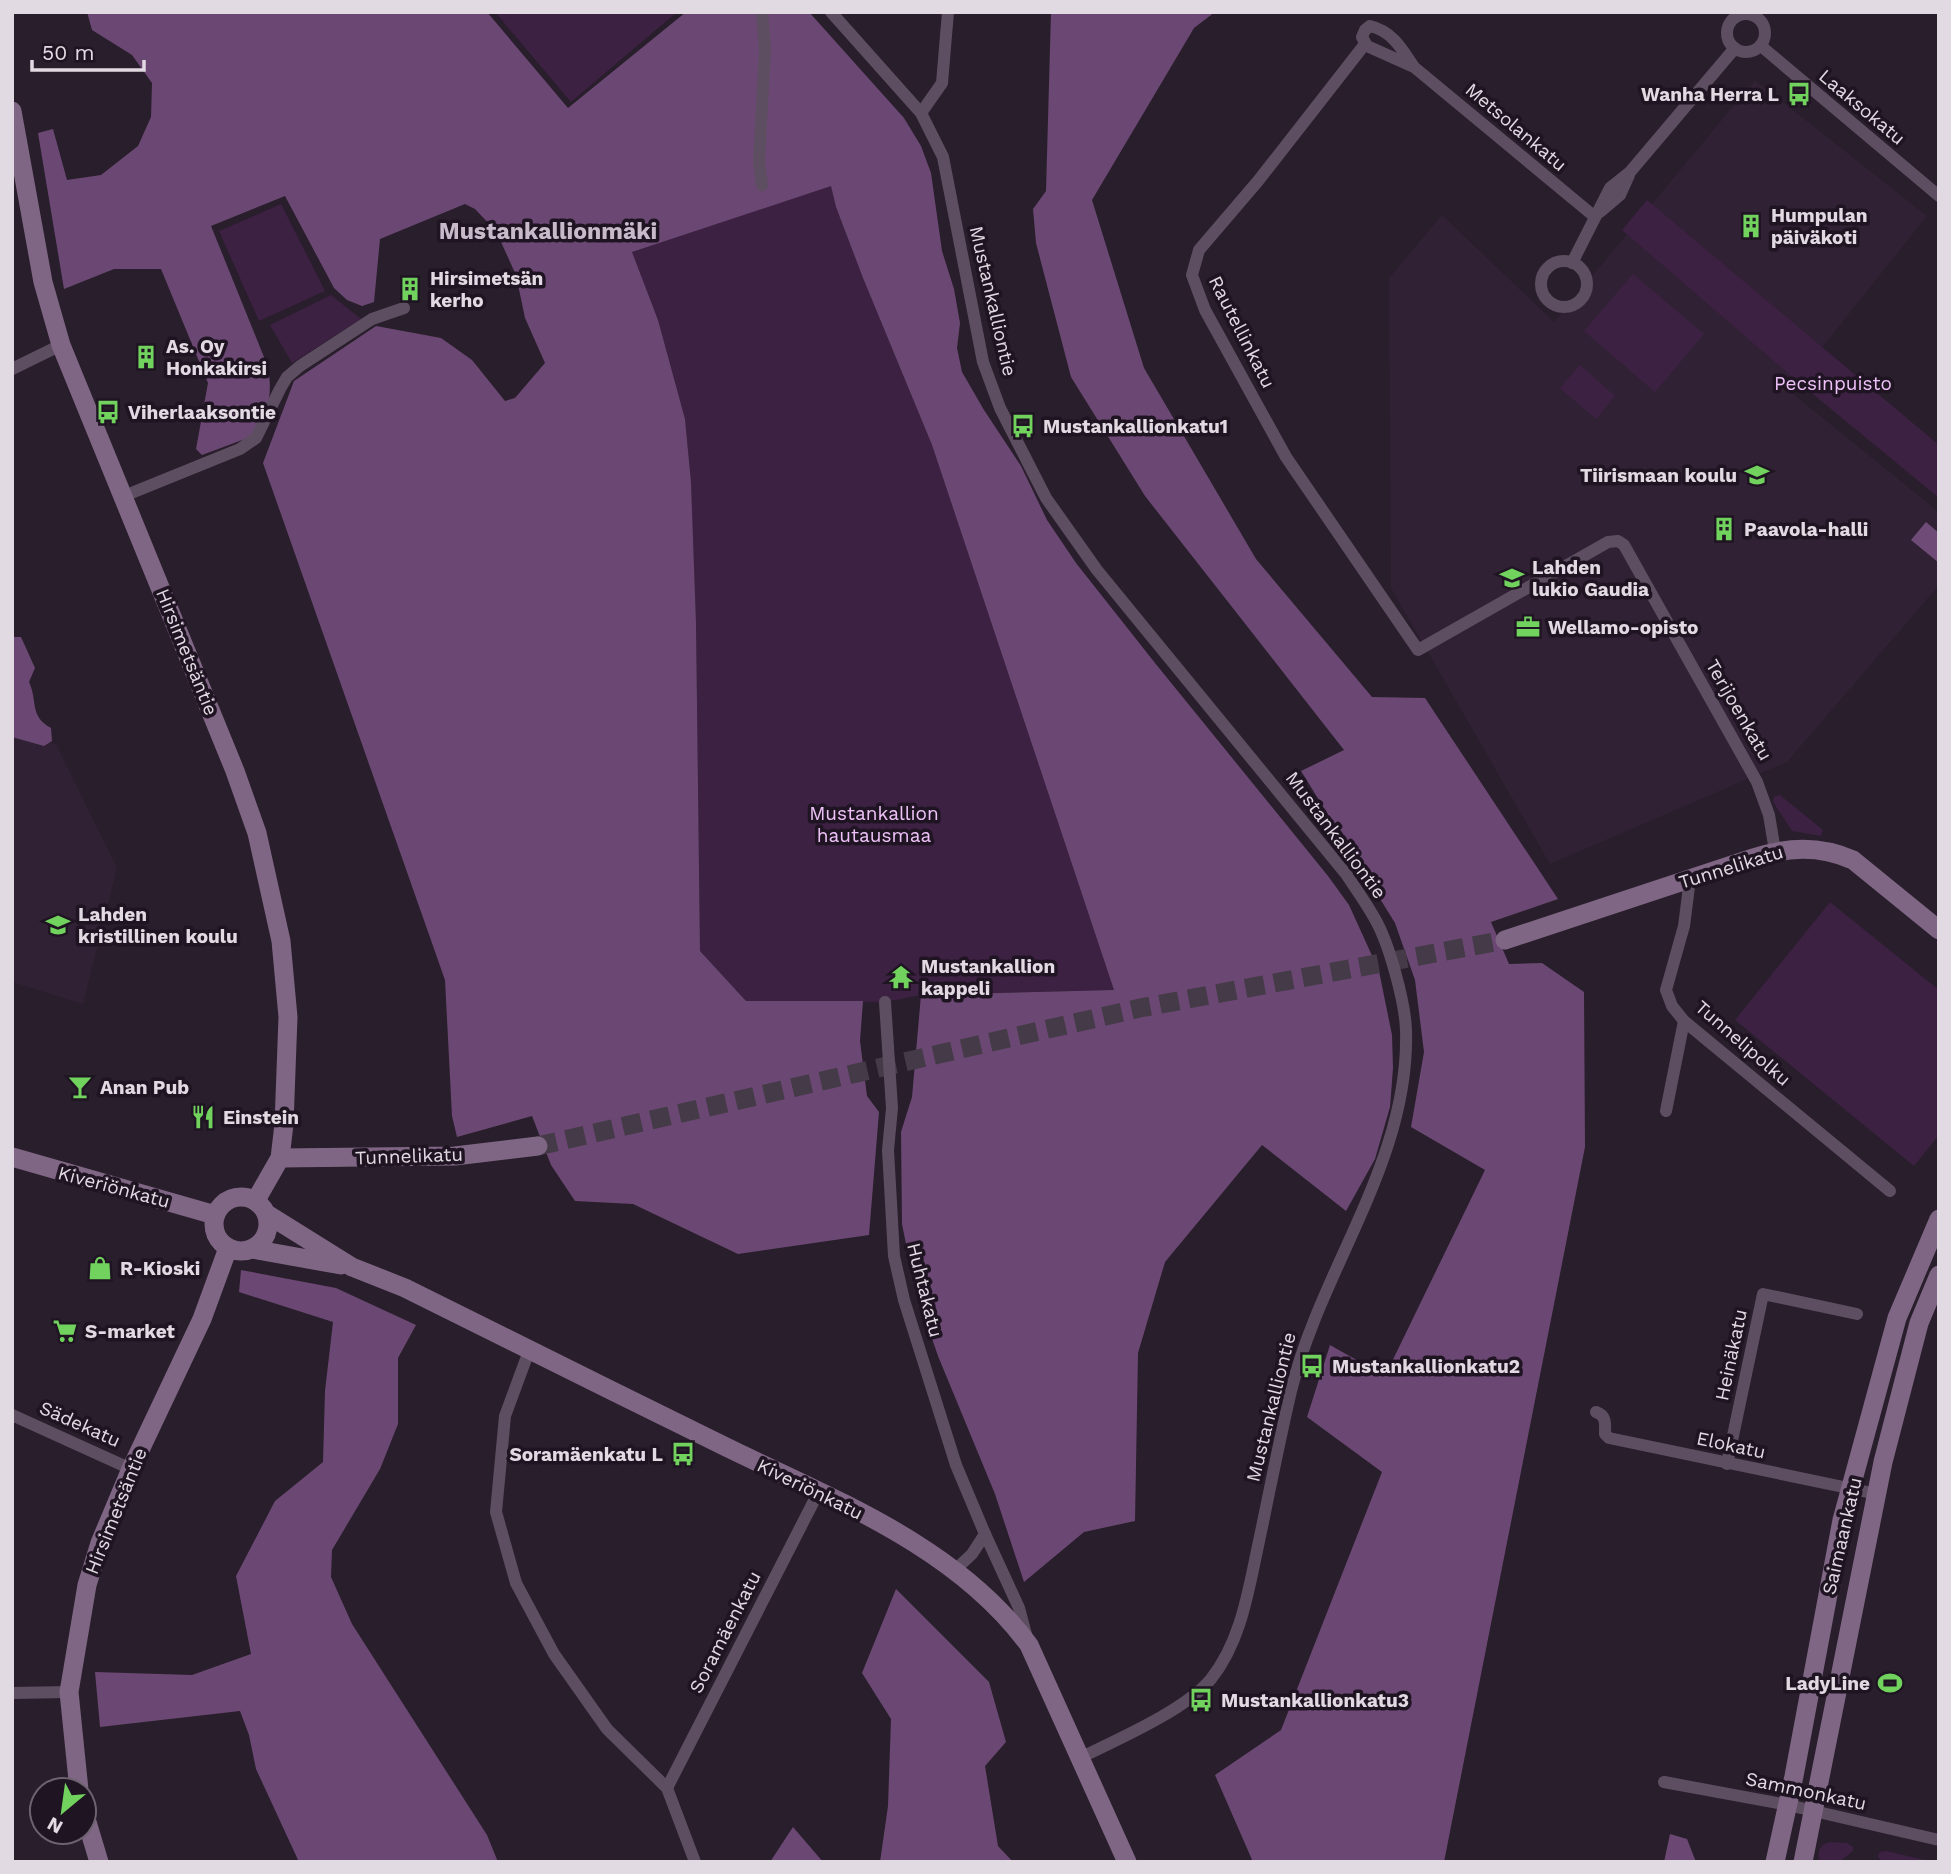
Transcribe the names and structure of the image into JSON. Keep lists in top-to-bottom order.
{
  "streets": {
    "street": [
      "Laaksokatu",
      "Metsolankatu",
      "Mustankalliontie",
      "Rautellinkatu",
      "Hirsimetsäntie",
      "Terijoenkatu",
      "Tunnelikatu",
      "Tunnelipolku",
      "Kiveriönkatu",
      "Huhtakatu",
      "Heinäkatu",
      "Sädekatu",
      "Elokatu",
      "Saimaankatu",
      "Soramäenkatu",
      "Sammonkatu"
    ]
  },
  "crossings": [
    ["Metsolankatu", "Rautellinkatu"],
    ["Mustankalliontie", "Kiveriönkatu"],
    ["Rautellinkatu", "Terijoenkatu"],
    ["Hirsimetsäntie", "Tunnelikatu"],
    ["Hirsimetsäntie", "Kiveriönkatu"],
    ["Hirsimetsäntie", "Sädekatu"],
    ["Terijoenkatu", "Tunnelikatu"],
    ["Tunnelikatu", "Tunnelipolku"],
    ["Kiveriönkatu", "Huhtakatu"],
    ["Kiveriönkatu", "Soramäenkatu"],
    ["Heinäkatu", "Elokatu"],
    ["Elokatu", "Saimaankatu"],
    ["Saimaankatu", "Sammonkatu"]
  ],
  "districts": ["Mustankallionmäki"],
  "parks": ["Pecsinpuisto", "Mustankallion hautausmaa"],
  "places": {
    "bus stop": [
      "Wanha Herra L",
      "Viherlaaksontie",
      "Mustankallionkatu1",
      "Mustankallionkatu2",
      "Soramäenkatu L",
      "Mustankallionkatu3"
    ],
    "building": [
      "Humpulan päiväkoti",
      "Hirsimetsän kerho",
      "As. Oy Honkakirsi",
      "Paavola-halli"
    ],
    "school or university": ["Tiirismaan koulu", "Lahden lukio Gaudia", "Lahden kristillinen koulu"],
    "office": ["Wellamo-opisto"],
    "temple": ["Mustankallion kappeli"],
    "bar": ["Anan Pub"],
    "restaurant": ["Einstein"],
    "shop": ["R-Kioski"],
    "supermarket": ["S-market"],
    "sports": ["LadyLine"]
  },
  "scale_bar": "50 m",
  "north": "bottom left"
}
